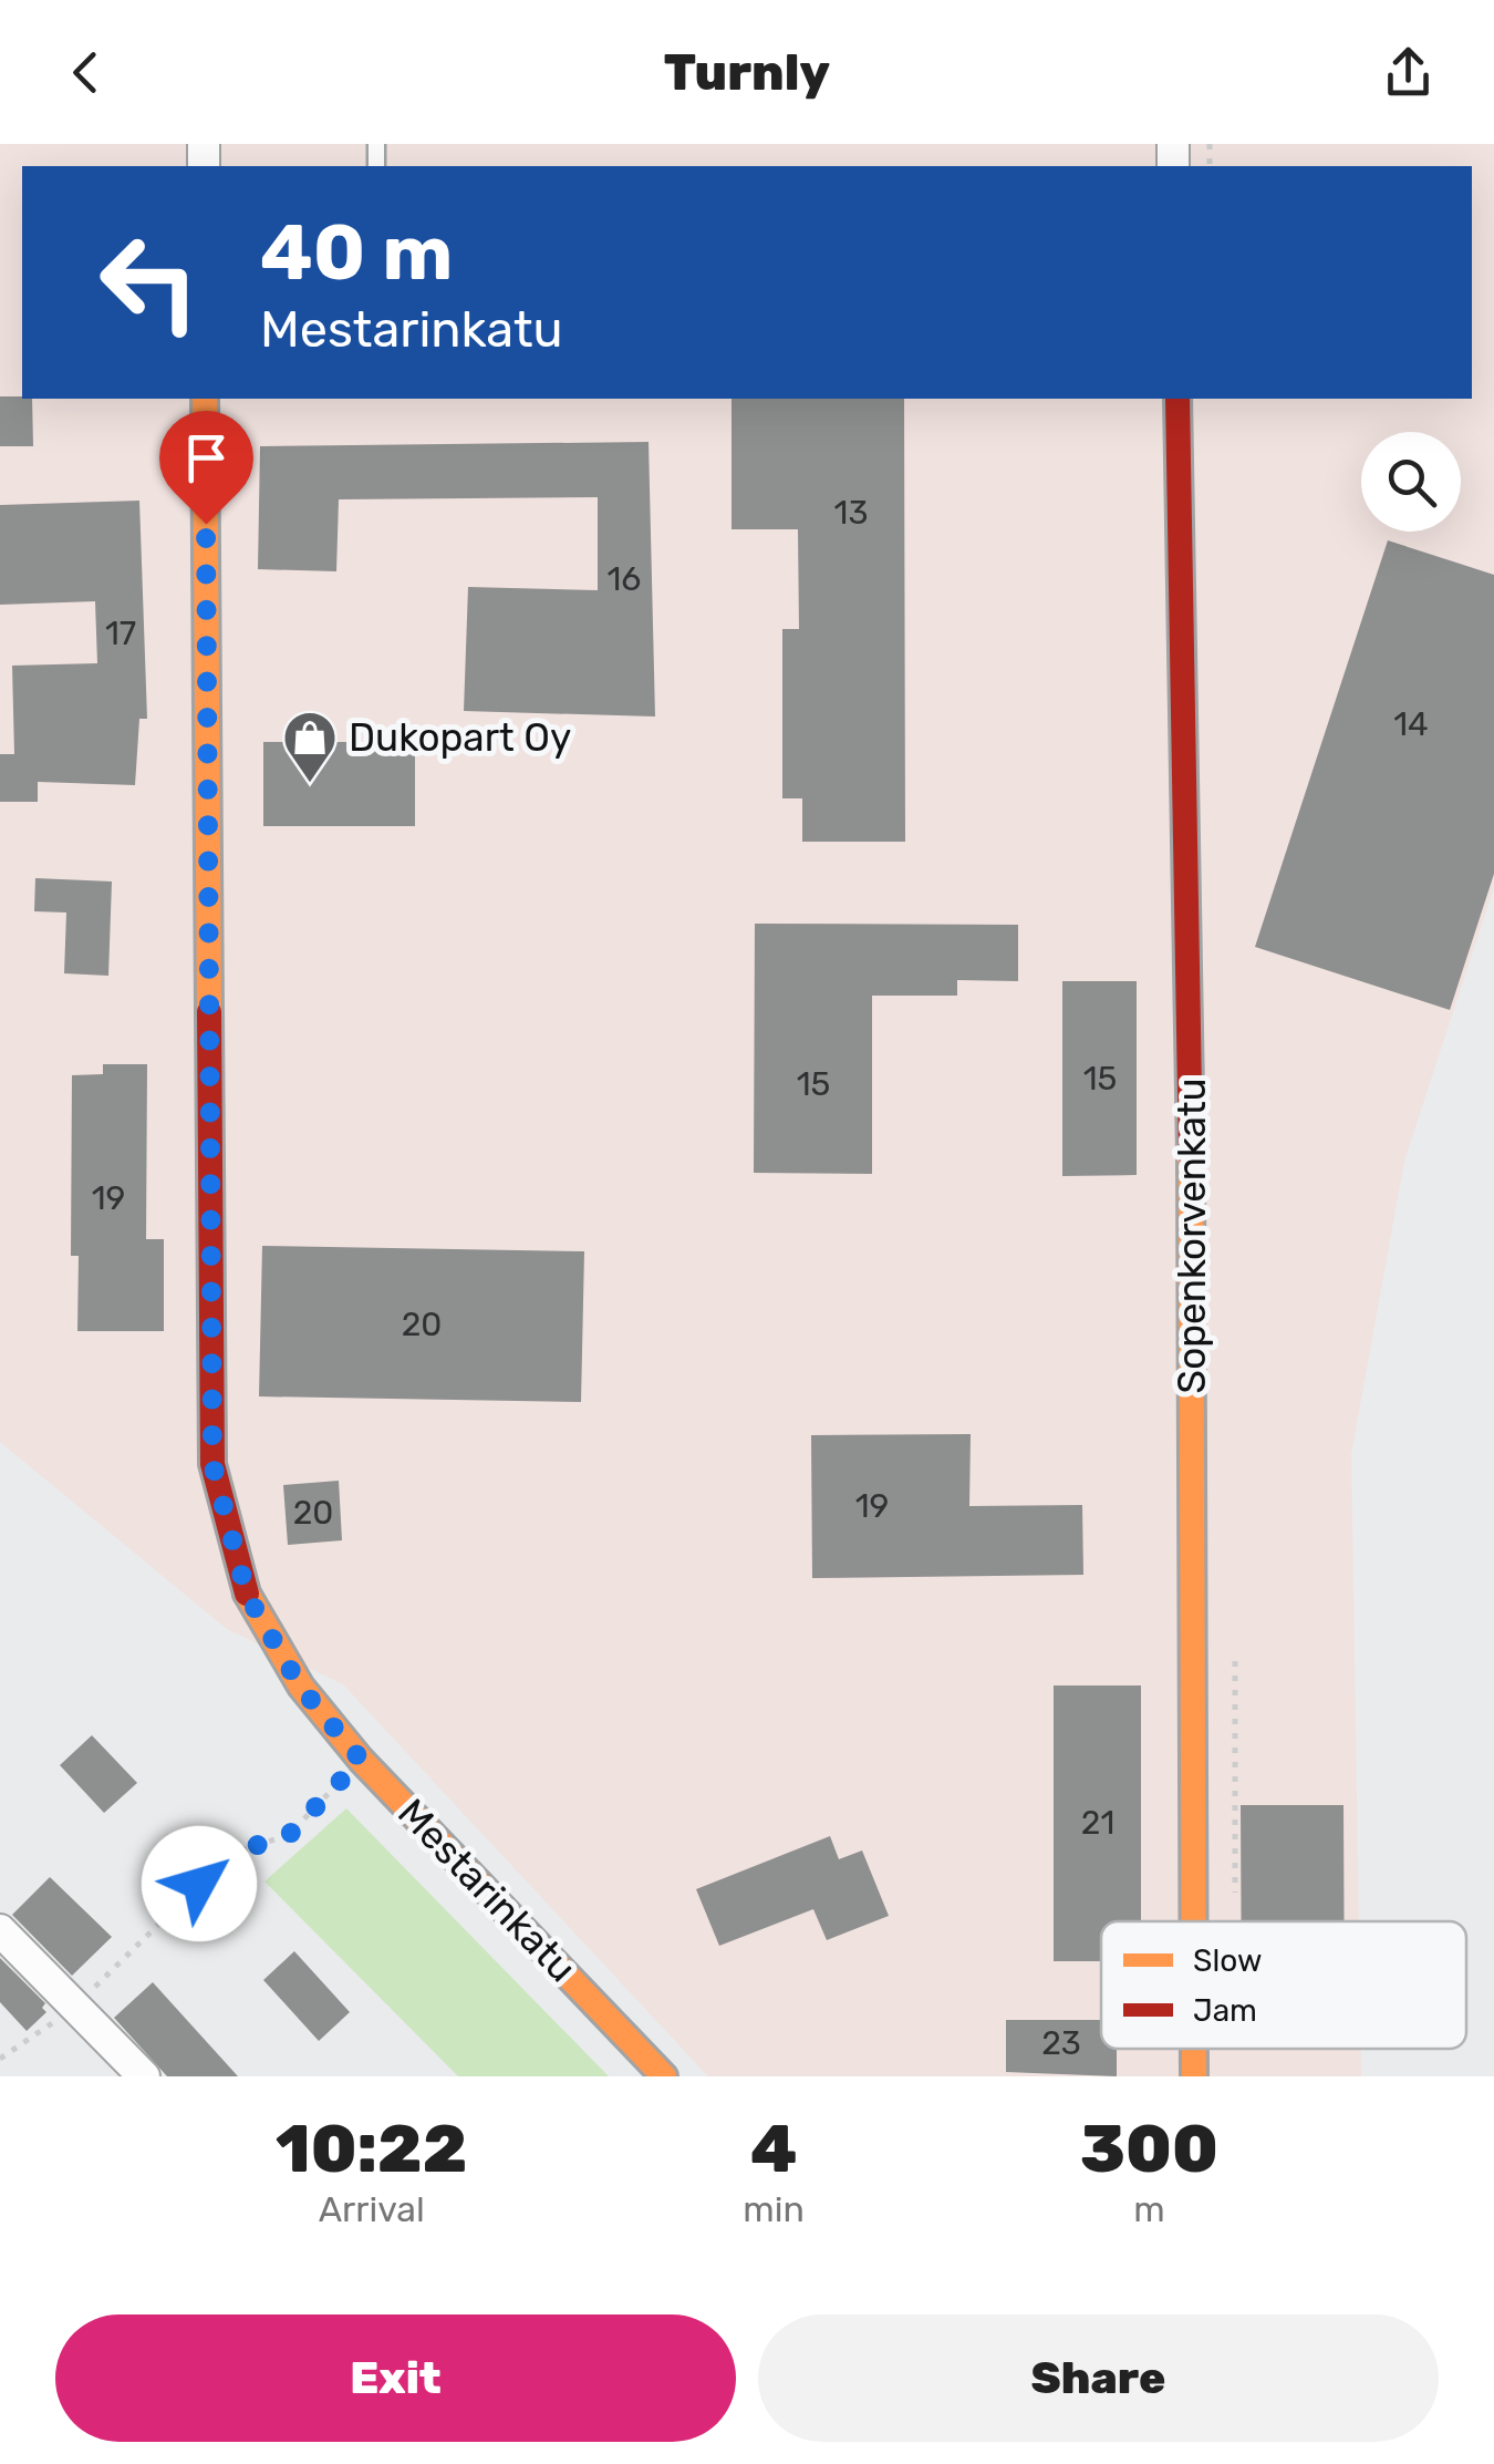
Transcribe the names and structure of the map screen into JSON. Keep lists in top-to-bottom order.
{
  "streets": {
    "street": ["Sopenkorvenkatu", "Mestarinkatu"]
  },
  "places": {
    "shop": ["Dukopart Oy"]
  },
  "house_numbers": [
    "13",
    "16",
    "17",
    "14",
    "15",
    "15",
    "19",
    "20",
    "19",
    "20",
    "21",
    "23"
  ],
  "legend": ["Slow", "Jam"],
  "page": {
    "header": "Turnly",
    "turn": ["40 m", "Mestarinkatu"],
    "eta": [
      "10:22",
      "Arrival",
      "4",
      "min",
      "300",
      "m"
    ],
    "buttons": ["Exit", "Share"]
  }
}
